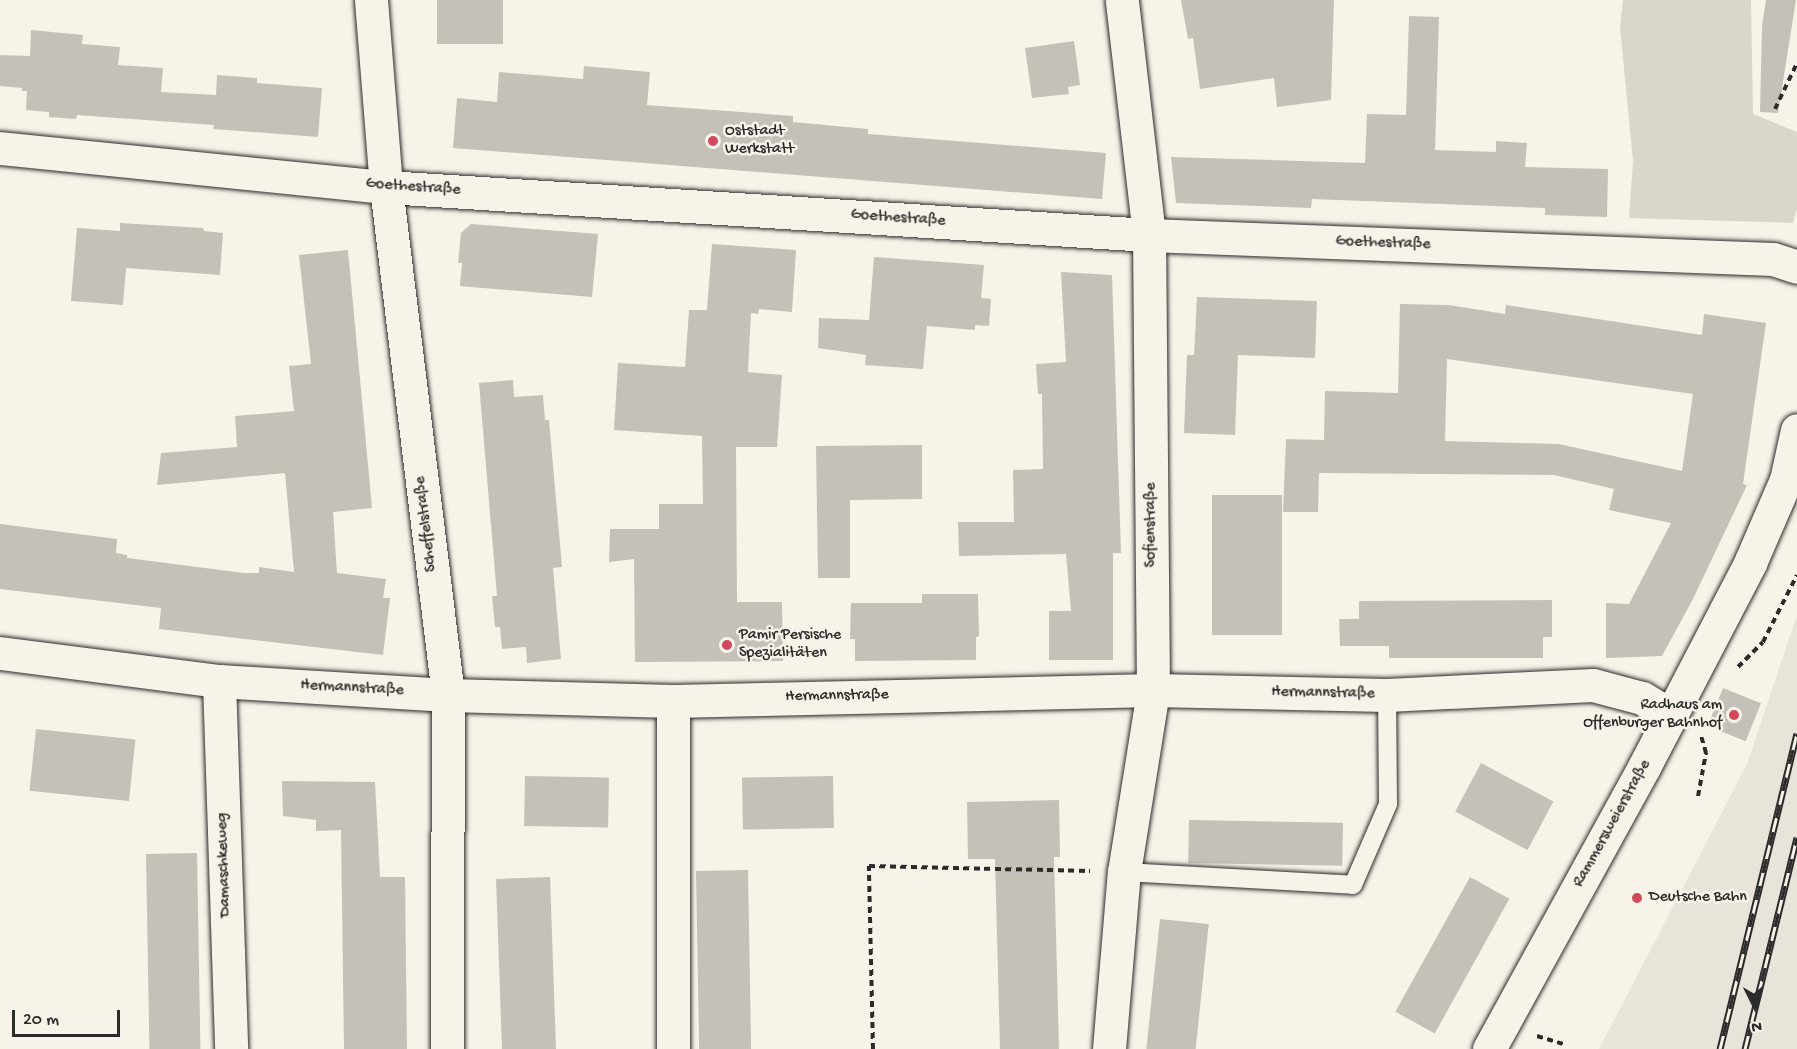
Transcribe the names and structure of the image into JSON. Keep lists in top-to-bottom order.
{
  "streets": {
    "street": [
      "Goethestraße",
      "Scheffelstraße",
      "Sofienstraße",
      "Hermannstraße",
      "Rammersweierstraße",
      "Damaschkeweg"
    ]
  },
  "crossings": [
    ["Goethestraße", "Scheffelstraße"],
    ["Goethestraße", "Sofienstraße"],
    ["Scheffelstraße", "Hermannstraße"],
    ["Sofienstraße", "Hermannstraße"],
    ["Hermannstraße", "Rammersweierstraße"],
    ["Hermannstraße", "Damaschkeweg"]
  ],
  "places": [
    "Oststadt Werkstatt",
    "Pamir Persische Spezialitäten",
    "Radhaus am Offenburger Bahnhof",
    "Deutsche Bahn"
  ],
  "scale_bar": "20 m",
  "north": "bottom"
}
